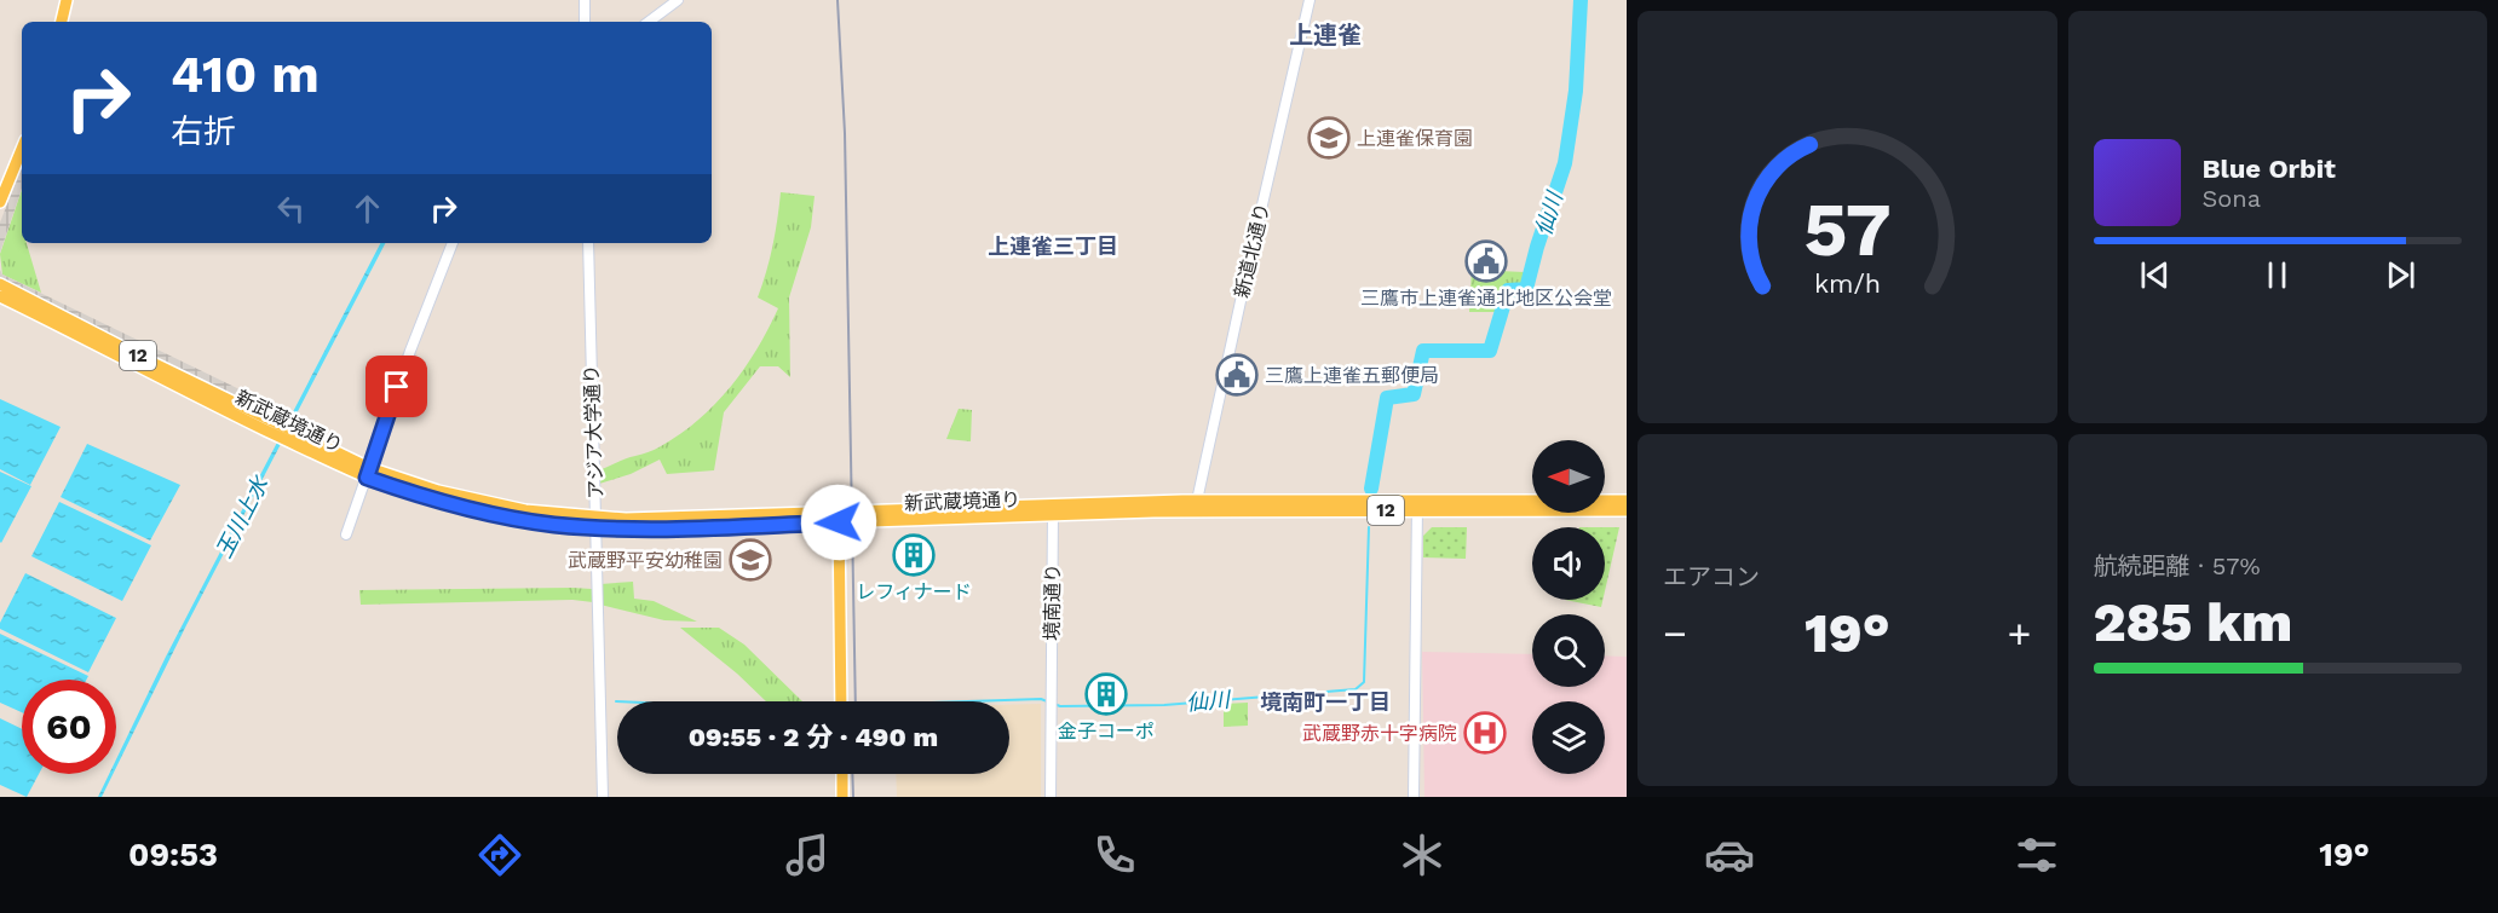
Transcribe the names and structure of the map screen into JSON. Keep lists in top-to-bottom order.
{
  "streets": {
    "main road": ["12", "新武蔵境通り"],
    "street": ["新道北通り", "アジア大学通り", "境南通り"]
  },
  "crossings": [
    ["新道北通り", "新武蔵境通り"],
    ["新武蔵境通り", "アジア大学通り"],
    ["新武蔵境通り", "境南通り"]
  ],
  "districts": ["上連雀", "上連雀三丁目", "境南町一丁目"],
  "water": ["仙川", "玉川上水"],
  "places": {
    "school or university": ["上連雀保育園", "武蔵野平安幼稚園"],
    "public building": ["三鷹市上連雀通北地区公会堂", "三鷹上連雀五郵便局"],
    "building": ["レフィナード", "金子コーポ"],
    "hospital": ["武蔵野赤十字病院"]
  },
  "north": "left",
  "page": {
    "turn": ["410 m", "右折"],
    "song": ["Blue Orbit", "Sona"],
    "tile": [
      "エアコン",
      ["航続距離 · 57%", "285 km"]
    ],
    "heat": ["−", "19°", "+"],
    "limit": "60",
    "trip": "09:55 · 2 分 · 490 m",
    "tabs": ["09:53", "19°"],
    "gauge": ["57", "km/h"]
  }
}
